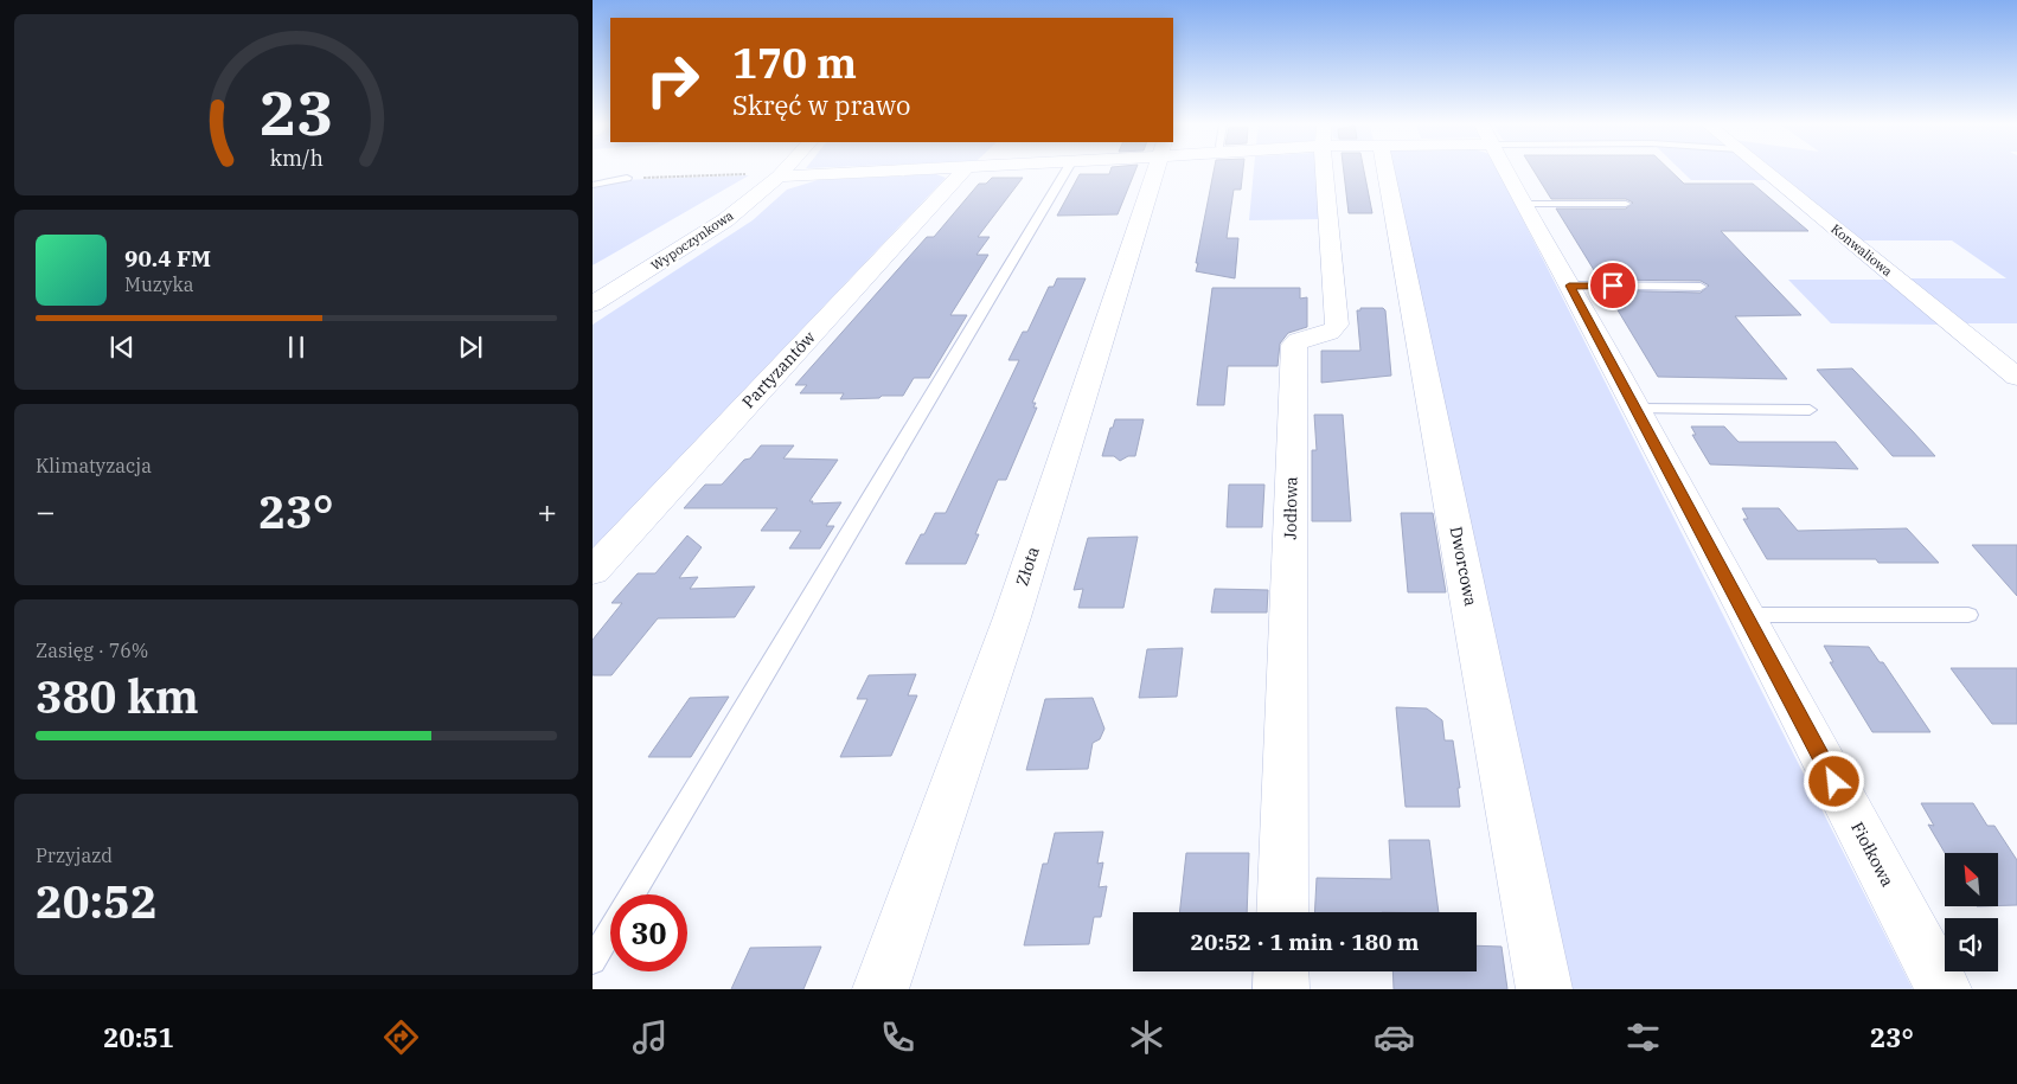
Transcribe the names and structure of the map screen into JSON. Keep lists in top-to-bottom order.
{
  "streets": {
    "street": [
      "Wypoczynkowa",
      "Konwaliowa",
      "Partyzantów",
      "Jodłowa",
      "Złota",
      "Dworcowa",
      "Fiołkowa"
    ]
  },
  "north": "top left",
  "page": {
    "turn": ["170 m", "Skręć w prawo"],
    "song": ["90.4 FM", "Muzyka"],
    "tile": [
      "Klimatyzacja",
      ["Zasięg · 76%", "380 km"],
      ["Przyjazd", "20:52"]
    ],
    "heat": ["−", "23°", "+"],
    "limit": "30",
    "trip": "20:52 · 1 min · 180 m",
    "tabs": ["20:51", "23°"],
    "gauge": ["23", "km/h"]
  }
}
